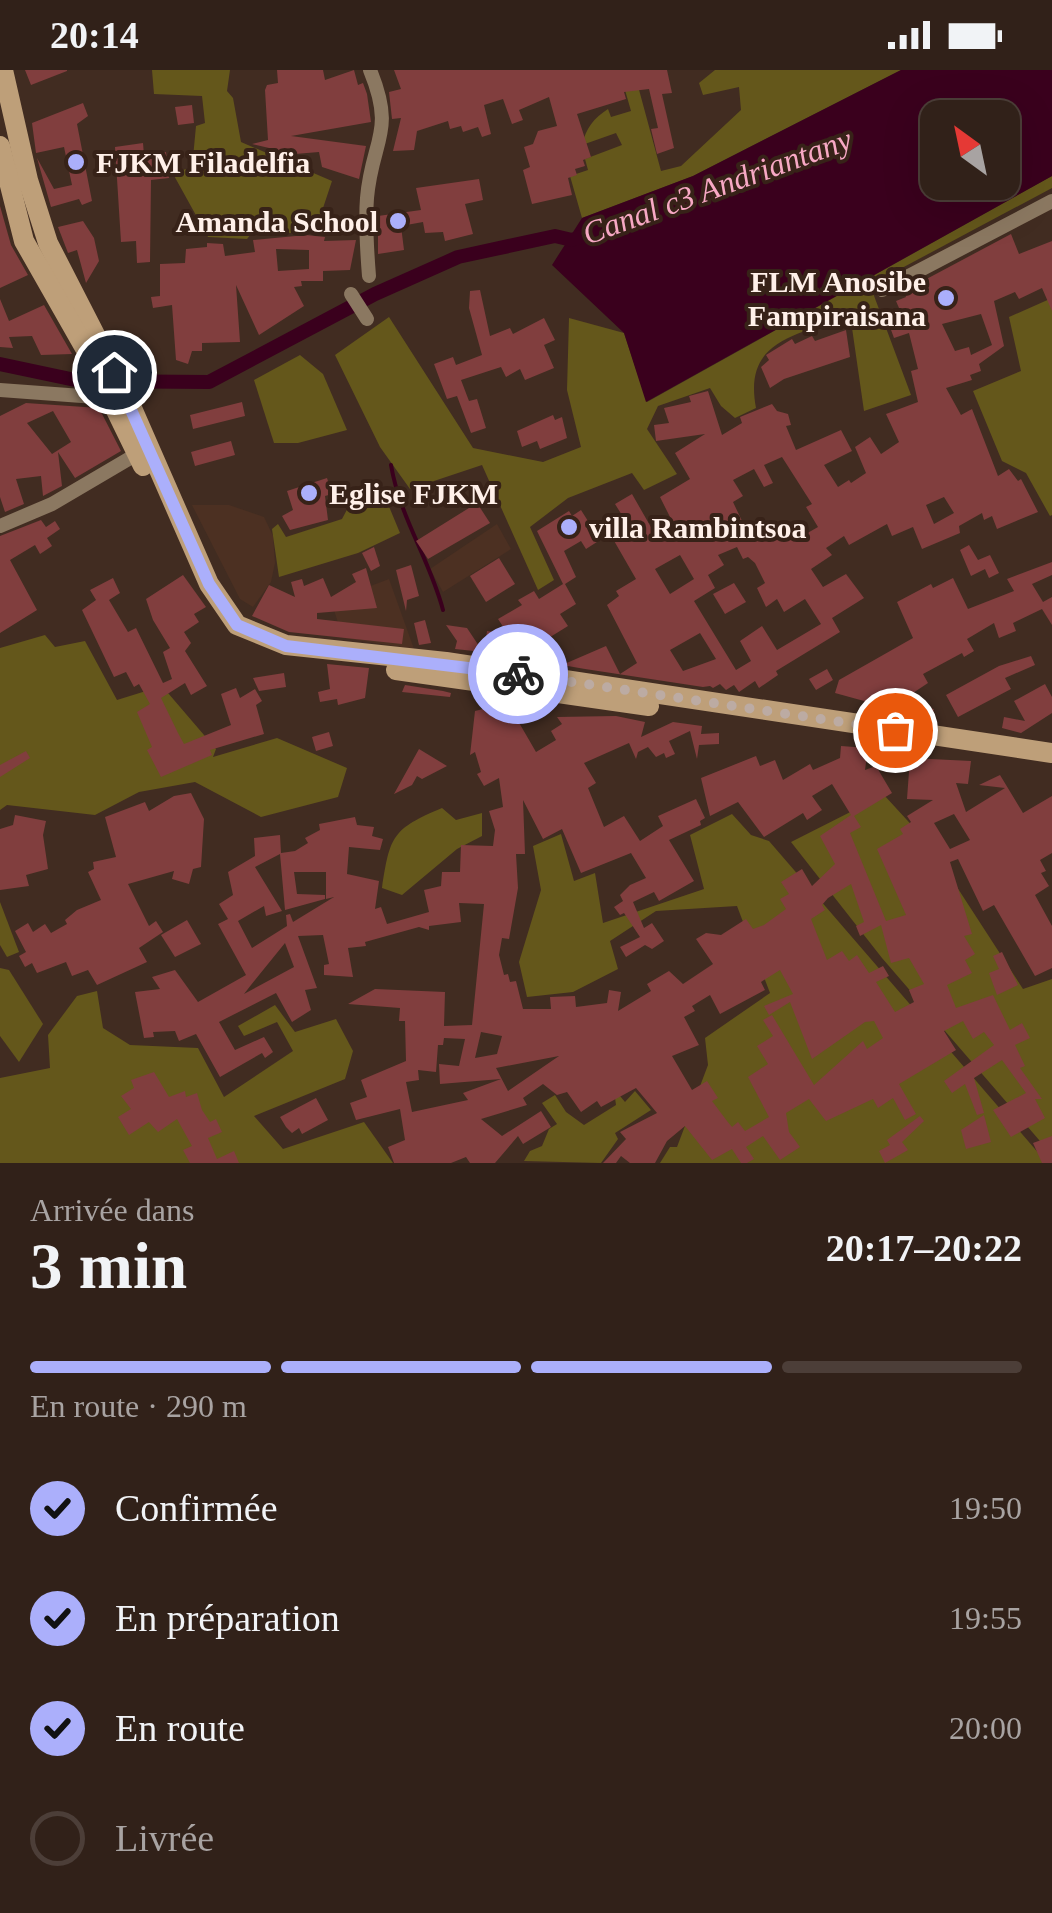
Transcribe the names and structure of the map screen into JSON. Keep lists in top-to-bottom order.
{
  "water": ["Canal c3 Andriantany"],
  "places": [
    "FJKM Filadelfia",
    "Amanda School",
    "FLM Anosibe Fampiraisana",
    "Eglise FJKM",
    "villa Rambintsoa"
  ],
  "north": "top left",
  "page": {
    "status": "20:14",
    "heading": ["3 min", "Arrivée dans", "20:17–20:22"],
    "bar": "En route · 290 m",
    "list": [
      ["Confirmée", "19:50"],
      ["En préparation", "19:55"],
      ["En route", "20:00"],
      "Livrée"
    ]
  }
}
